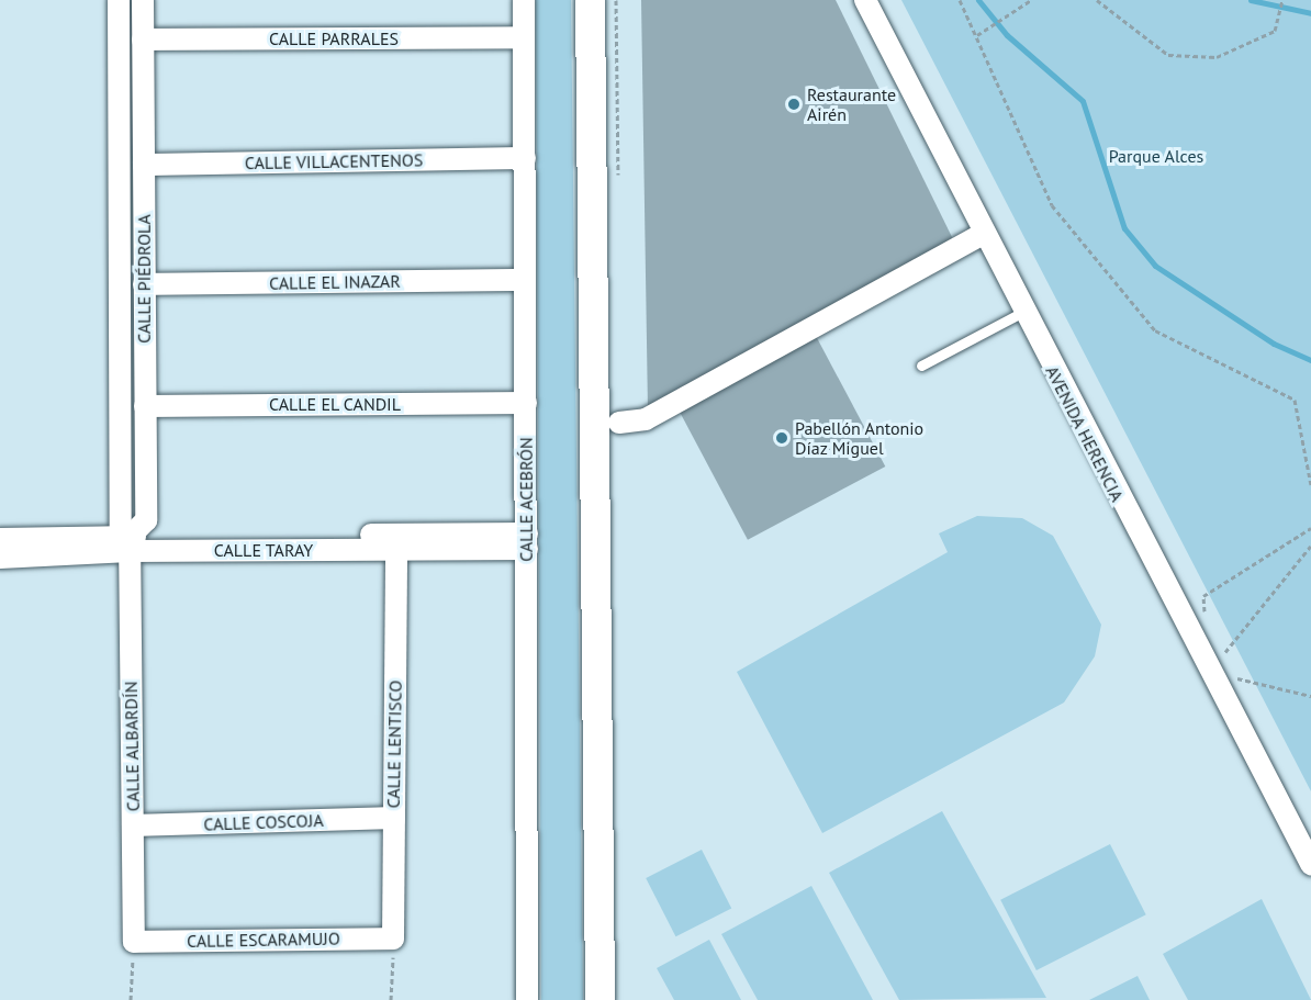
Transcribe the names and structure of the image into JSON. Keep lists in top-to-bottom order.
{
  "streets": {
    "street": [
      "CALLE PARRALES",
      "CALLE VILLACENTENOS",
      "CALLE PIÉDROLA",
      "CALLE EL INAZAR",
      "CALLE EL CANDIL",
      "AVENIDA HERENCIA",
      "CALLE ACEBRÓN",
      "CALLE TARAY",
      "CALLE LENTISCO",
      "CALLE ALBARDÍN",
      "CALLE COSCOJA",
      "CALLE ESCARAMUJO"
    ]
  },
  "crossings": [
    ["CALLE PARRALES", "CALLE PIÉDROLA"],
    ["CALLE PARRALES", "CALLE ACEBRÓN"],
    ["CALLE VILLACENTENOS", "CALLE PIÉDROLA"],
    ["CALLE VILLACENTENOS", "CALLE ACEBRÓN"],
    ["CALLE PIÉDROLA", "CALLE EL INAZAR"],
    ["CALLE PIÉDROLA", "CALLE EL CANDIL"],
    ["CALLE PIÉDROLA", "CALLE TARAY"],
    ["CALLE PIÉDROLA", "CALLE ALBARDÍN"],
    ["CALLE EL INAZAR", "CALLE ACEBRÓN"],
    ["CALLE EL CANDIL", "CALLE ACEBRÓN"],
    ["CALLE ACEBRÓN", "CALLE TARAY"],
    ["CALLE TARAY", "CALLE LENTISCO"],
    ["CALLE TARAY", "CALLE ALBARDÍN"],
    ["CALLE LENTISCO", "CALLE COSCOJA"],
    ["CALLE LENTISCO", "CALLE ESCARAMUJO"],
    ["CALLE ALBARDÍN", "CALLE COSCOJA"],
    ["CALLE ALBARDÍN", "CALLE ESCARAMUJO"]
  ],
  "parks": ["Parque Alces"],
  "places": ["Restaurante Airén", "Pabellón Antonio Díaz Miguel"]
}
